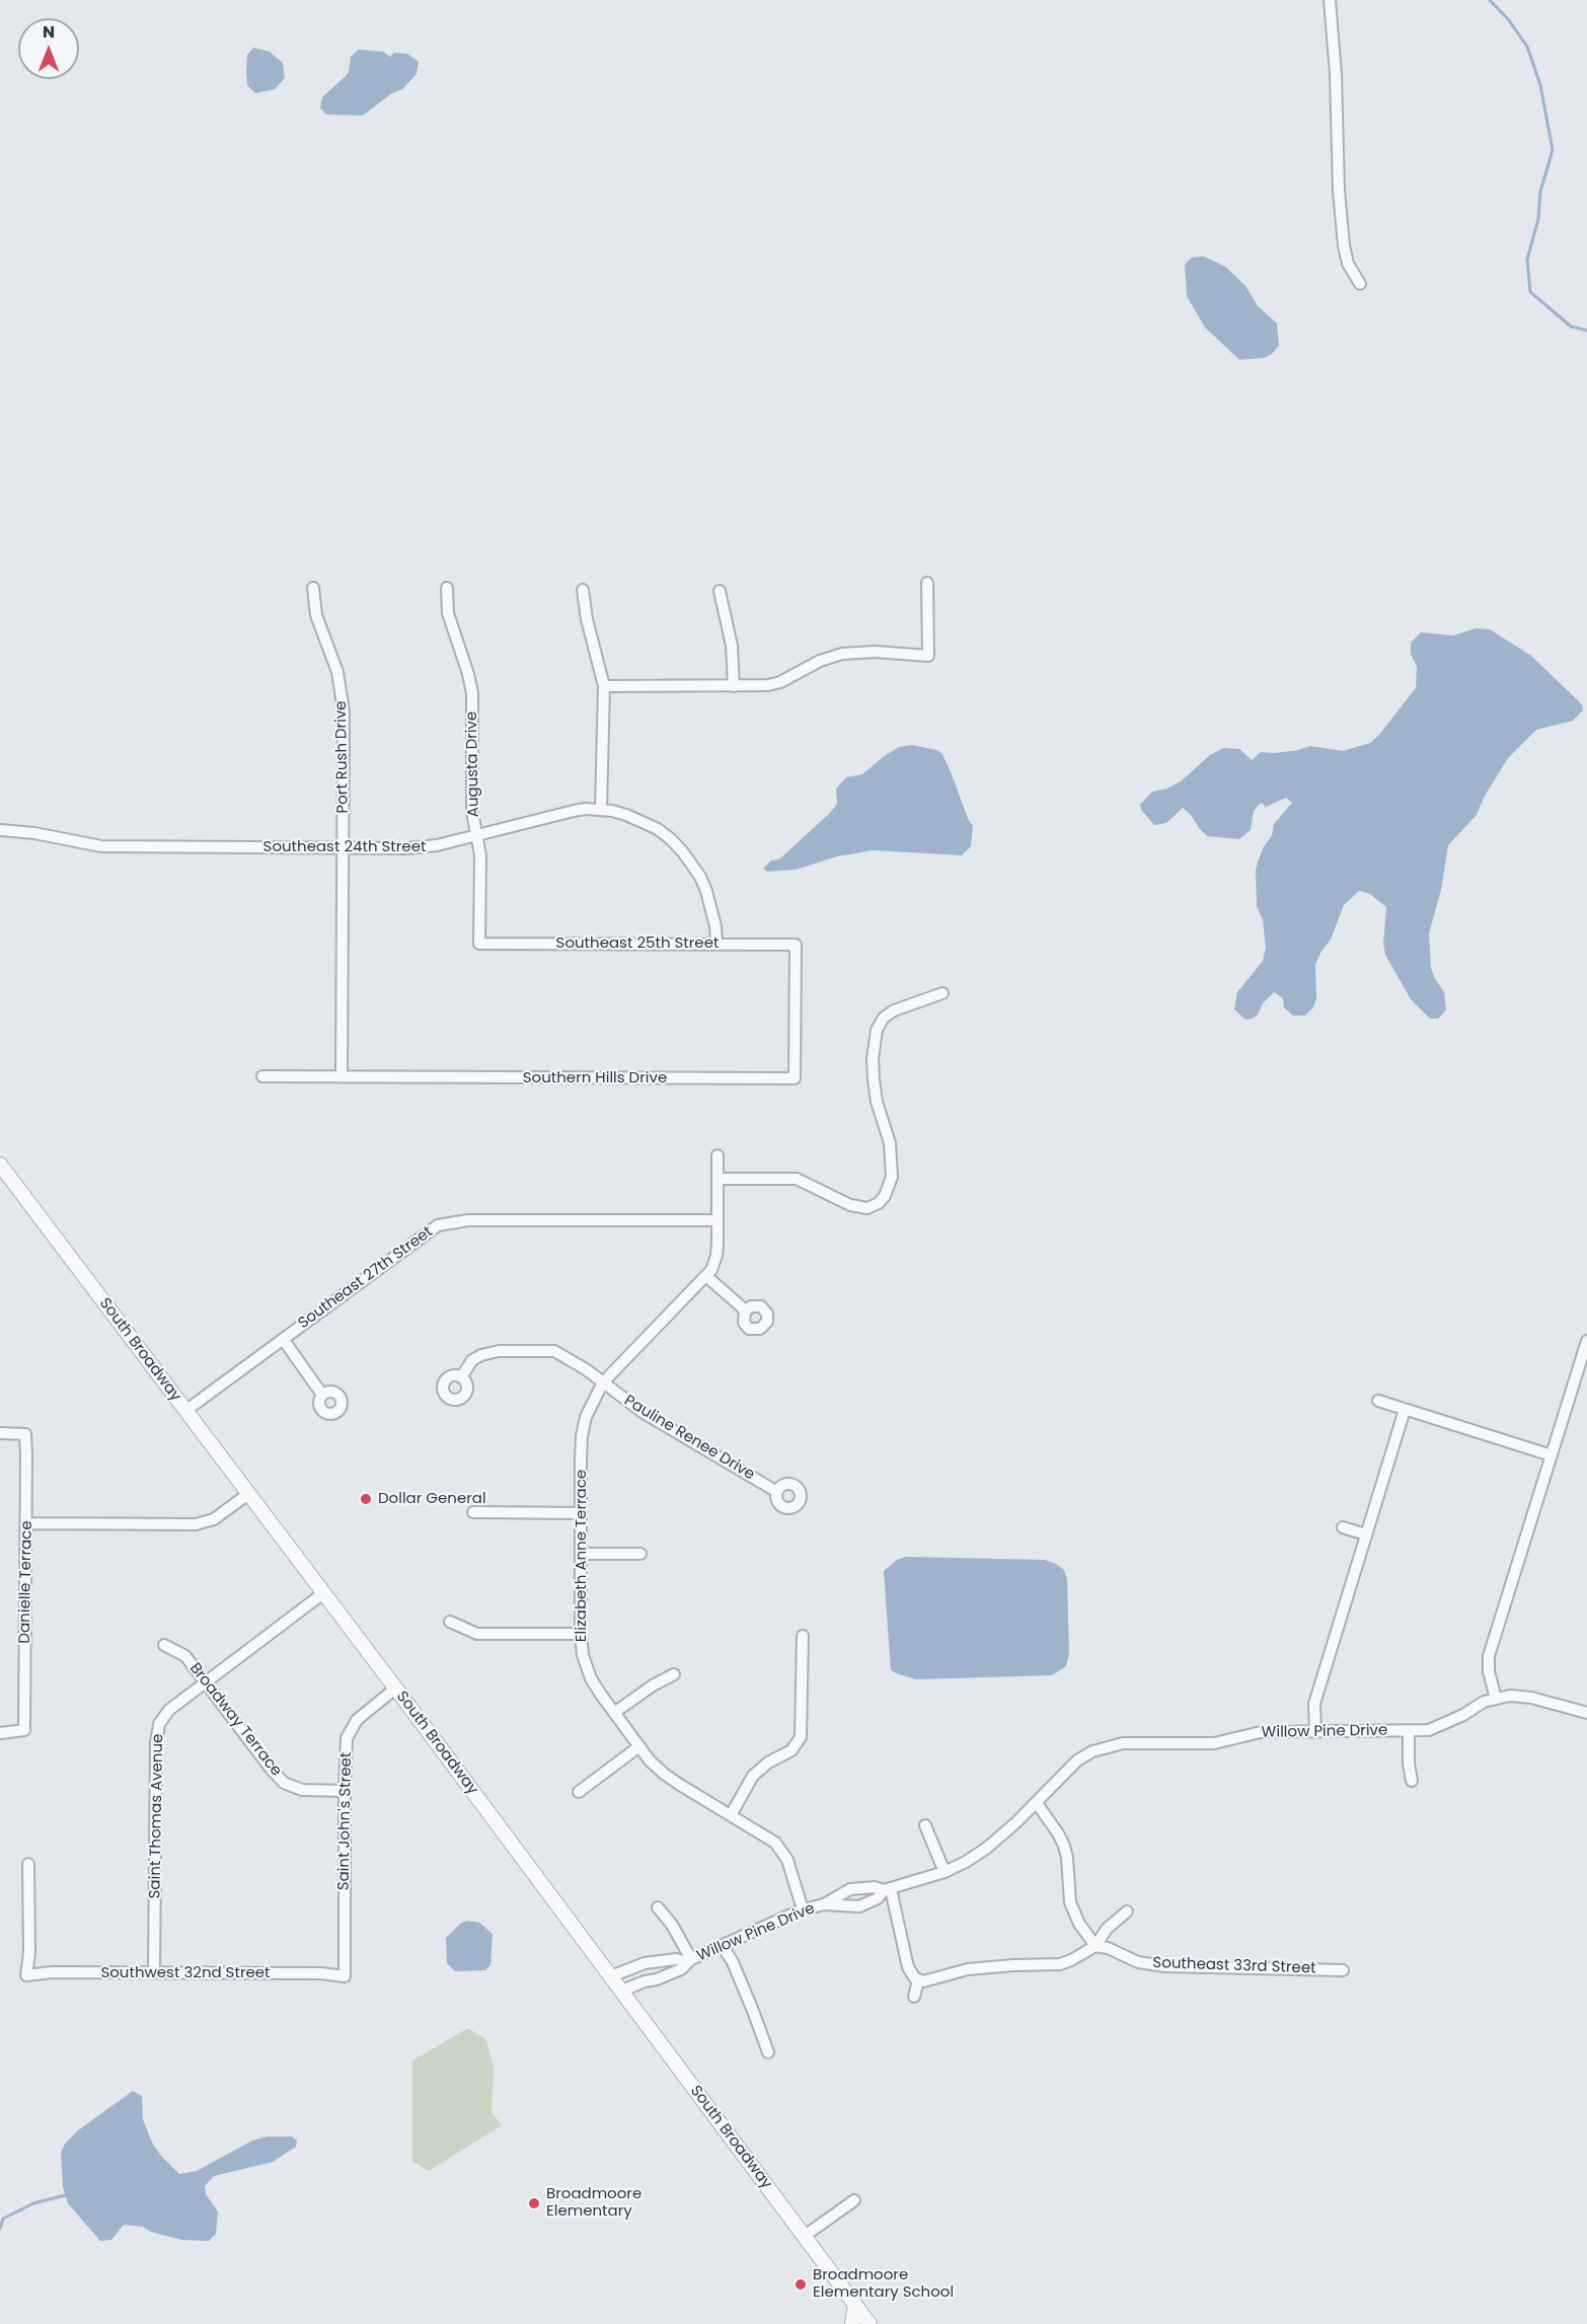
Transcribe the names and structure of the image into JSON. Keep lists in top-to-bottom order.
{
  "streets": {
    "street": [
      "Port Rush Drive",
      "Augusta Drive",
      "Southeast 24th Street",
      "Southeast 25th Street",
      "Southern Hills Drive",
      "Southeast 27th Street",
      "South Broadway",
      "Pauline Renee Drive",
      "Elizabeth Anne Terrace",
      "Danielle Terrace",
      "Broadway Terrace",
      "Willow Pine Drive",
      "Saint Thomas Avenue",
      "Saint John's Street",
      "Southeast 33rd Street",
      "Southwest 32nd Street"
    ]
  },
  "crossings": [
    ["Port Rush Drive", "Southeast 24th Street"],
    ["Port Rush Drive", "Southern Hills Drive"],
    ["Augusta Drive", "Southeast 24th Street"],
    ["Augusta Drive", "Southeast 25th Street"],
    ["Southeast 24th Street", "Southeast 25th Street"],
    ["Southeast 25th Street", "Southern Hills Drive"],
    ["Southeast 27th Street", "South Broadway"],
    ["Southeast 27th Street", "Elizabeth Anne Terrace"],
    ["South Broadway", "Willow Pine Drive"],
    ["South Broadway", "Saint Thomas Avenue"],
    ["South Broadway", "Saint John's Street"],
    ["Pauline Renee Drive", "Elizabeth Anne Terrace"],
    ["Elizabeth Anne Terrace", "Willow Pine Drive"],
    ["Broadway Terrace", "Saint Thomas Avenue"],
    ["Broadway Terrace", "Saint John's Street"],
    ["Saint Thomas Avenue", "Southwest 32nd Street"],
    ["Saint John's Street", "Southwest 32nd Street"]
  ],
  "places": ["Dollar General", "Broadmoore Elementary", "Broadmoore Elementary School"],
  "north": "top"
}
